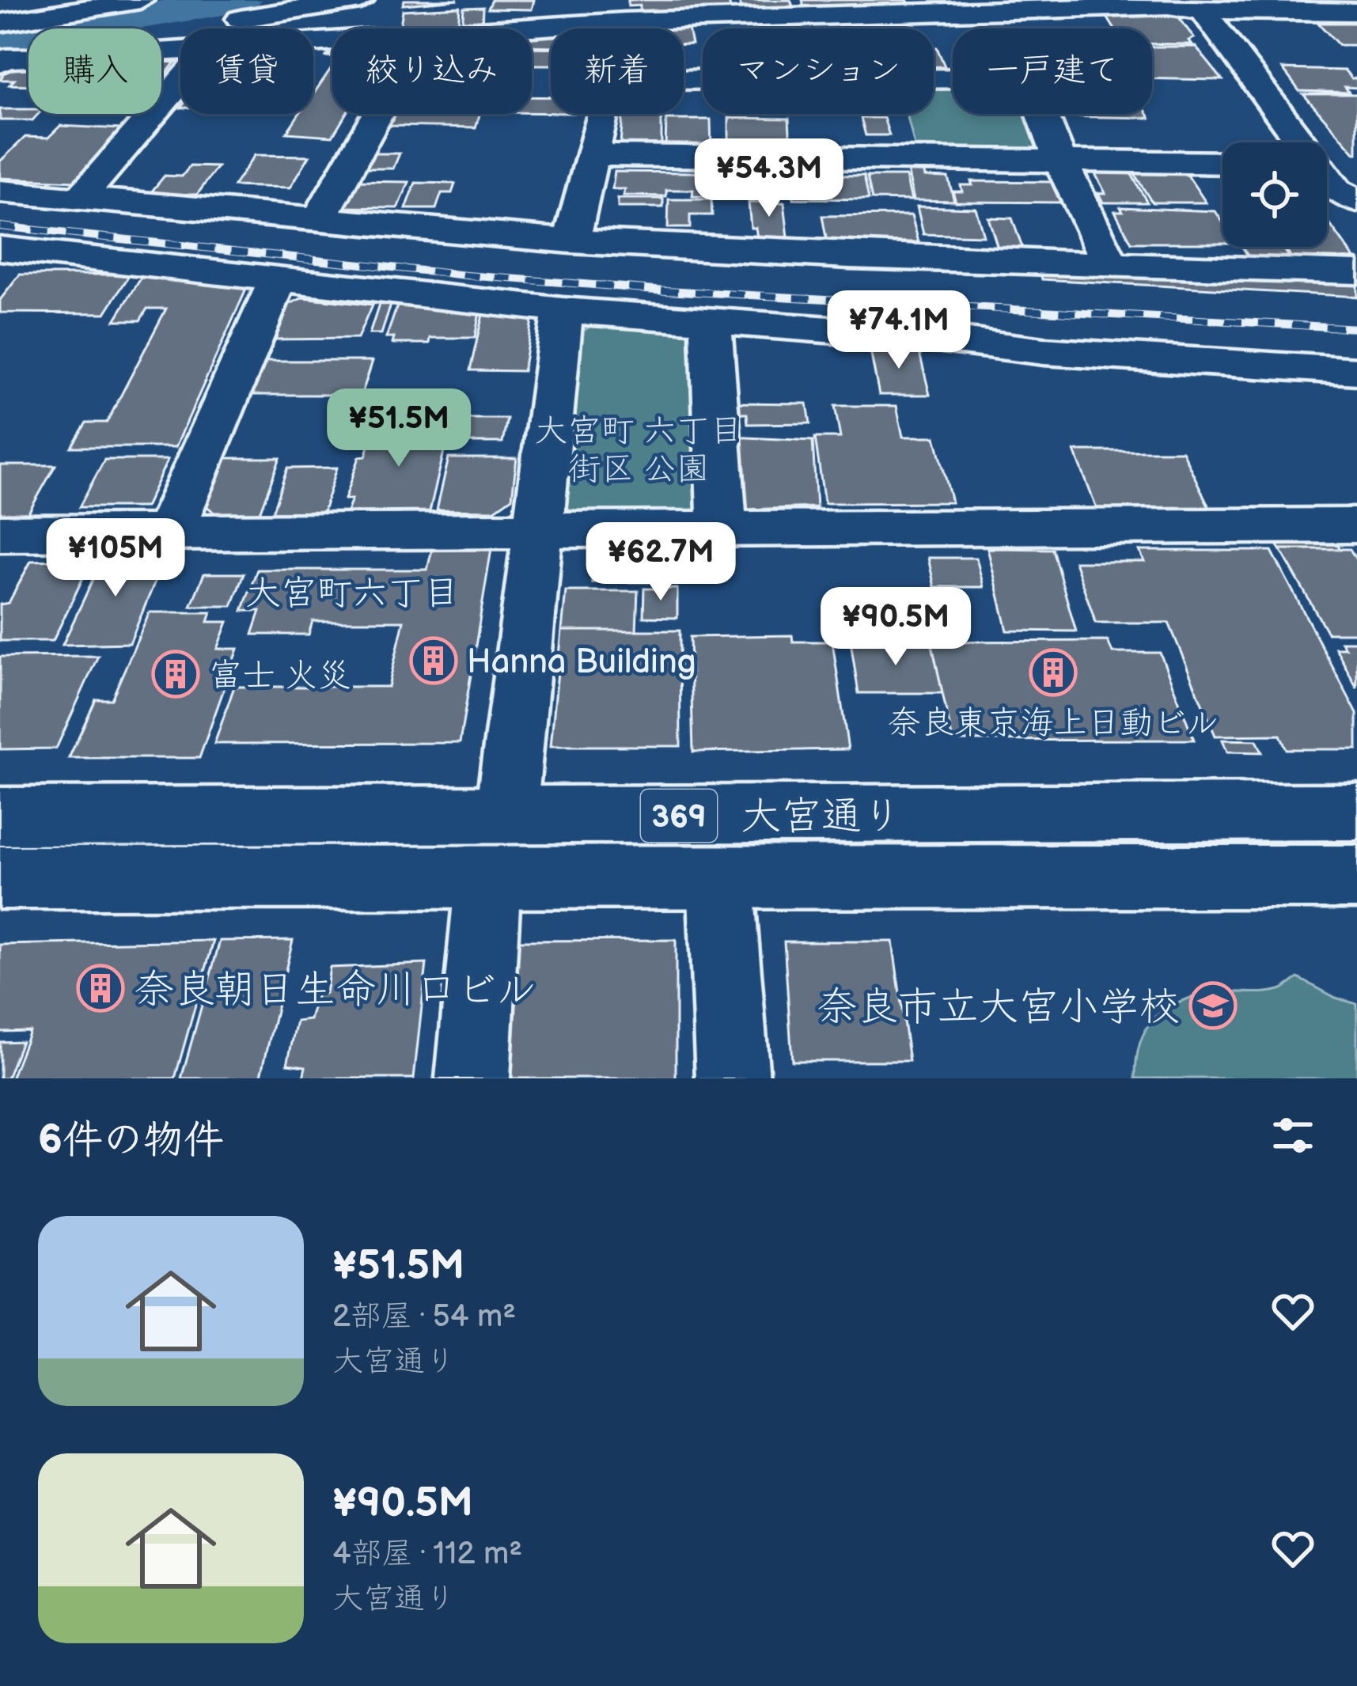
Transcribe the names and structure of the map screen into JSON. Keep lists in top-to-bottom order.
{
  "streets": {
    "highway": ["大宮通り", "369"]
  },
  "districts": ["大宮町六丁目"],
  "parks": ["大宮町 六丁目 街区 公園"],
  "places": {
    "building": [
      "Hanna Building",
      "奈良東京海上日動ビル",
      "富士 火災",
      "奈良朝日生命川口ビル"
    ],
    "school or university": ["奈良市立大宮小学校"]
  },
  "page": {
    "chip": [
      "購入",
      "賃貸",
      "絞り込み",
      "新着",
      "マンション",
      "一戸建て"
    ],
    "price": [
      "¥54.3M",
      "¥74.1M",
      "¥51.5M",
      "¥105M",
      "¥62.7M",
      "¥90.5M"
    ],
    "heading": "6件の物件",
    "list": [
      {
        "name": "¥51.5M",
        "note": "2部屋 · 54 m² · 大宮通り"
      },
      {
        "name": "¥90.5M",
        "note": "4部屋 · 112 m² · 大宮通り"
      }
    ]
  }
}
